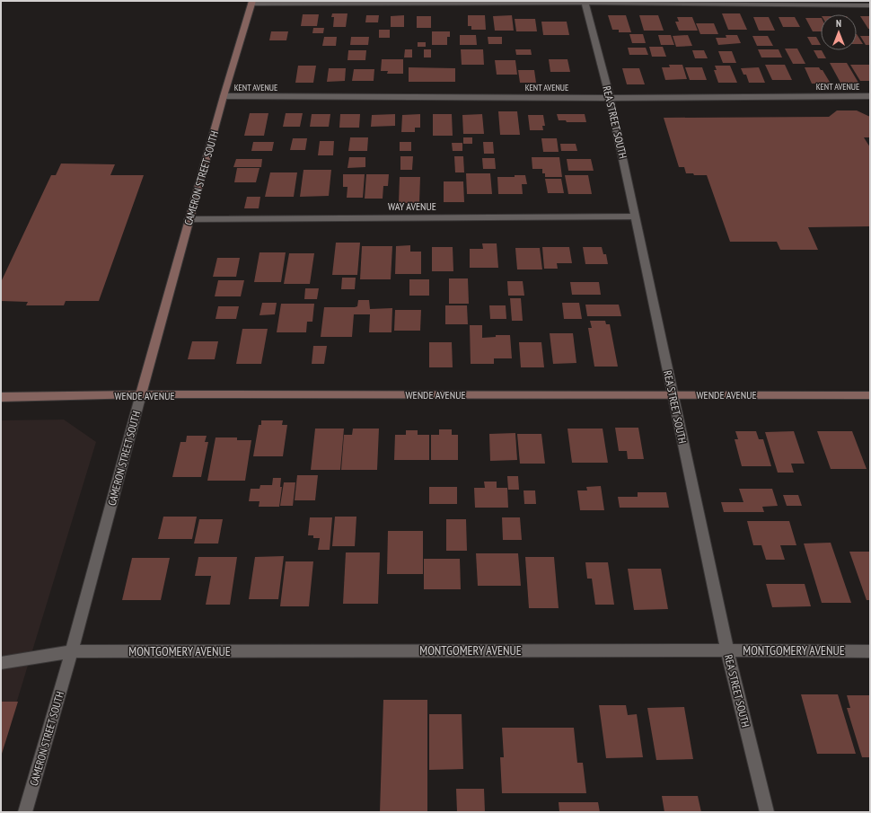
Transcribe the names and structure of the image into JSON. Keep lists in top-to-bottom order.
{
  "streets": {
    "street": [
      "KENT AVENUE",
      "REA STREET SOUTH",
      "CAMERON STREET SOUTH",
      "WAY AVENUE",
      "WENDE AVENUE",
      "MONTGOMERY AVENUE"
    ]
  },
  "crossings": [
    ["KENT AVENUE", "REA STREET SOUTH"],
    ["KENT AVENUE", "CAMERON STREET SOUTH"],
    ["REA STREET SOUTH", "WAY AVENUE"],
    ["REA STREET SOUTH", "WENDE AVENUE"],
    ["REA STREET SOUTH", "MONTGOMERY AVENUE"],
    ["CAMERON STREET SOUTH", "WAY AVENUE"],
    ["CAMERON STREET SOUTH", "WENDE AVENUE"],
    ["CAMERON STREET SOUTH", "MONTGOMERY AVENUE"]
  ],
  "north": "top"
}
